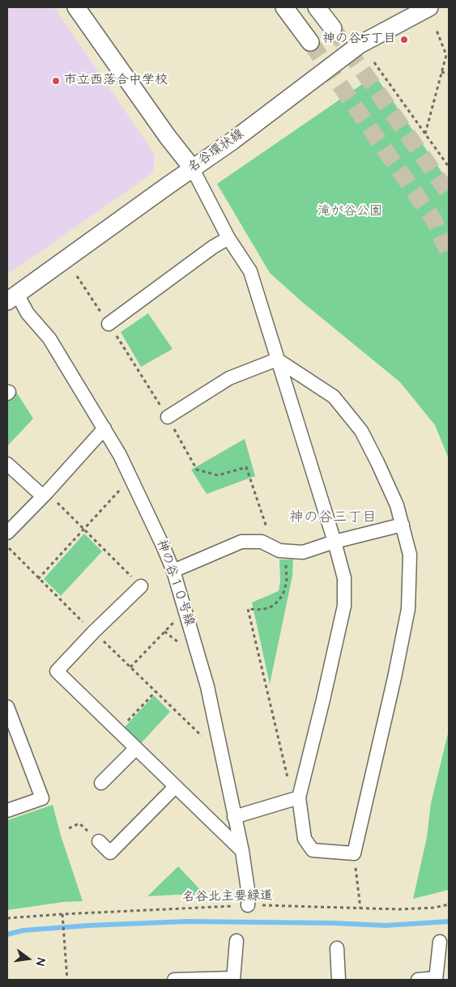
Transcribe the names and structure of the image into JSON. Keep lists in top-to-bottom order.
{
  "streets": {
    "street": ["名谷環状線", "神の谷１０号線"],
    "path": ["名谷北主要緑道"]
  },
  "crossings": [
    ["名谷環状線", "神の谷１０号線"],
    ["神の谷１０号線", "名谷北主要緑道"]
  ],
  "districts": ["神の谷三丁目"],
  "parks": ["滝が谷公園"],
  "places": ["神の谷5丁目", "市立西落合中学校"],
  "north": "right"
}
